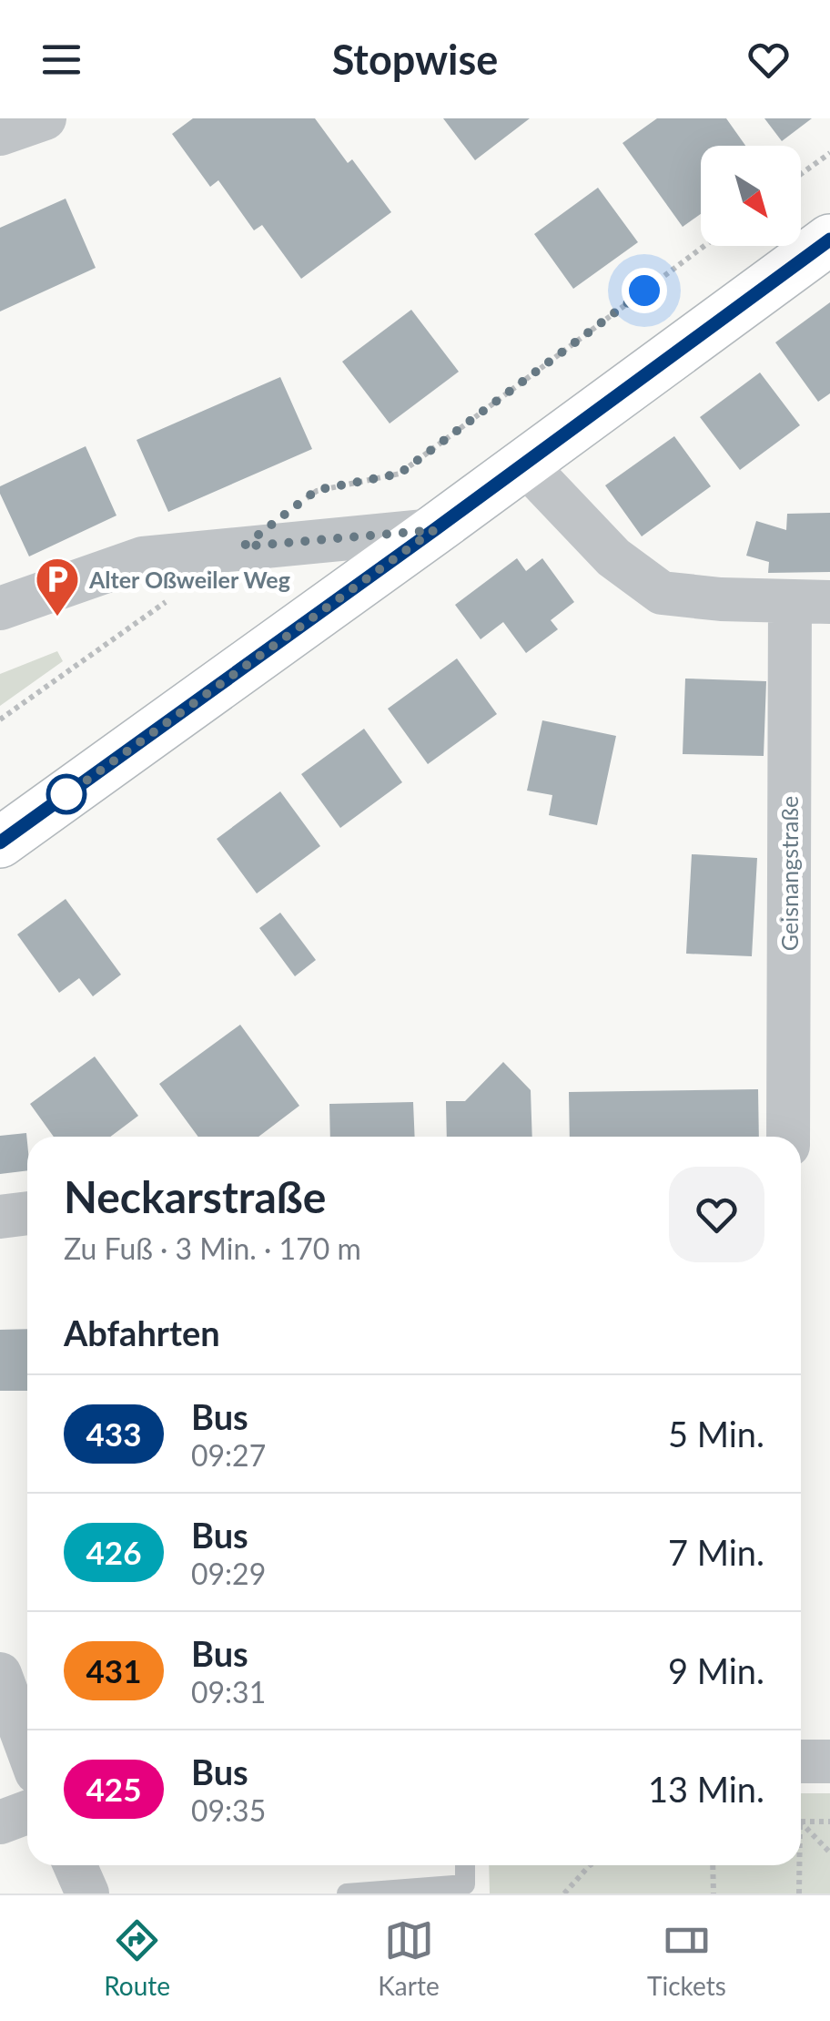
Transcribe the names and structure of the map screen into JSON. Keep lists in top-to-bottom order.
{
  "streets": {
    "street": ["Geisnangstraße"]
  },
  "places": {
    "parking": ["Alter Oßweiler Weg"]
  },
  "lines": ["bus line 433"],
  "north": "bottom right",
  "page": {
    "header": "Stopwise",
    "heading": [
      ["Neckarstraße", "Zu Fuß · 3 Min. · 170 m"],
      "Abfahrten"
    ],
    "list": [
      {
        "mark": "433",
        "name": "Bus",
        "note": "09:27",
        "value": "5 Min."
      },
      {
        "mark": "426",
        "name": "Bus",
        "note": "09:29",
        "value": "7 Min."
      },
      {
        "mark": "431",
        "name": "Bus",
        "note": "09:31",
        "value": "9 Min."
      },
      {
        "mark": "425",
        "name": "Bus",
        "note": "09:35",
        "value": "13 Min."
      }
    ],
    "tabs": ["Route", "Karte", "Tickets"]
  }
}
